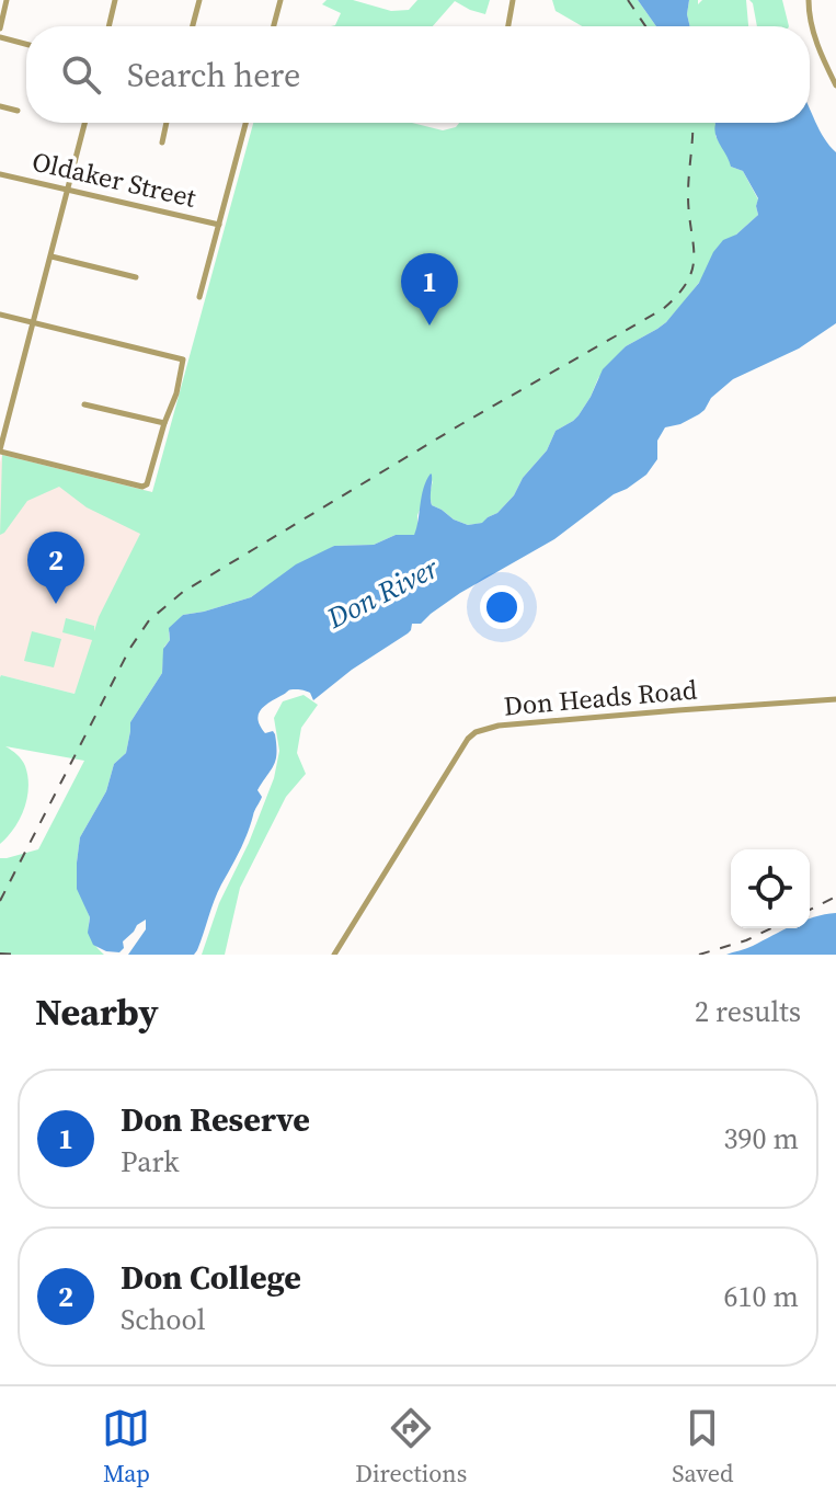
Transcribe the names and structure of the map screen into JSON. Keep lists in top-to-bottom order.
{
  "streets": {
    "street": ["Oldaker Street", "Don Heads Road"]
  },
  "water": ["Don River"],
  "page": {
    "search": "Search here",
    "pins": ["1", "2"],
    "heading": ["Nearby", "2 results"],
    "list": [
      {
        "mark": "1",
        "name": "Don Reserve",
        "note": "Park",
        "value": "390 m"
      },
      {
        "mark": "2",
        "name": "Don College",
        "note": "School",
        "value": "610 m"
      }
    ],
    "nav": ["Map", "Directions", "Saved"]
  }
}
